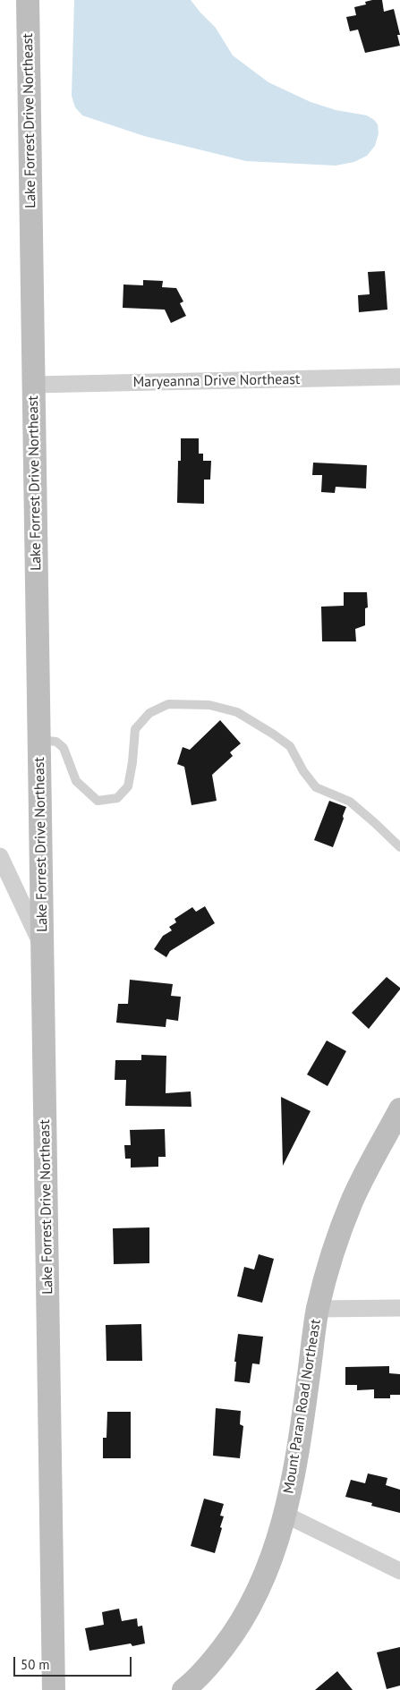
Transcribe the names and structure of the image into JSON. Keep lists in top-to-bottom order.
{
  "streets": {
    "street": ["Lake Forrest Drive Northeast", "Maryeanna Drive Northeast", "Mount Paran Road Northeast"]
  },
  "crossings": [
    ["Lake Forrest Drive Northeast", "Maryeanna Drive Northeast"]
  ],
  "scale_bar": "50 m"
}
